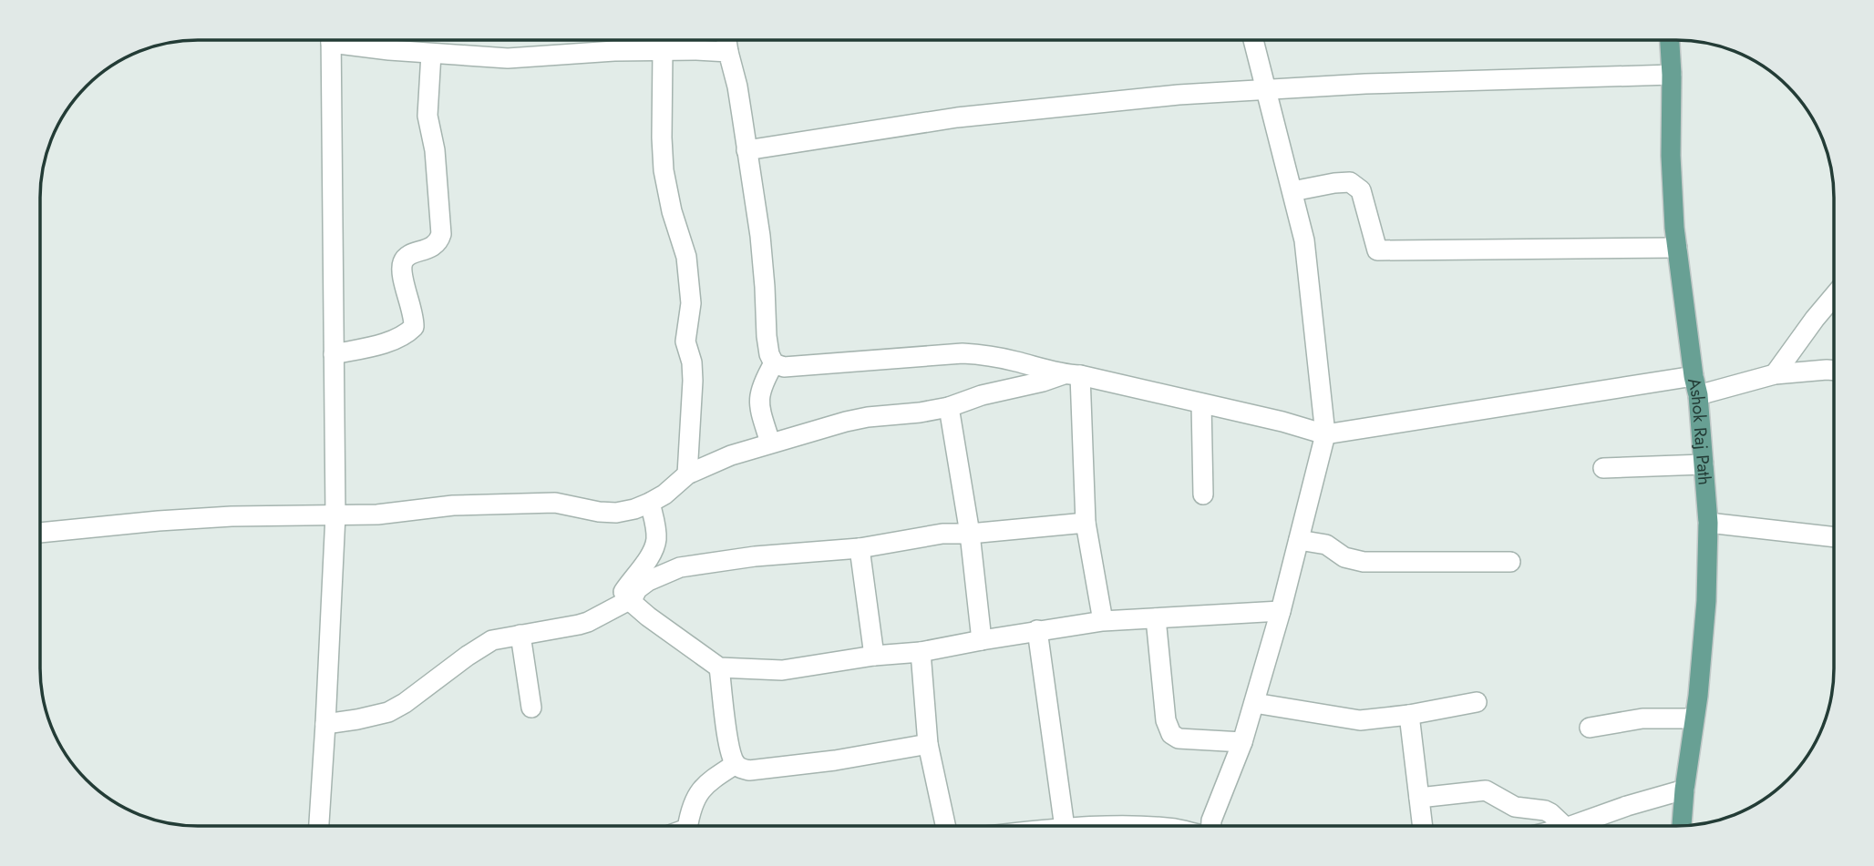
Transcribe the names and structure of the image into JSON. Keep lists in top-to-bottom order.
{
  "streets": {
    "main road": ["Ashok Raj Path"]
  }
}
